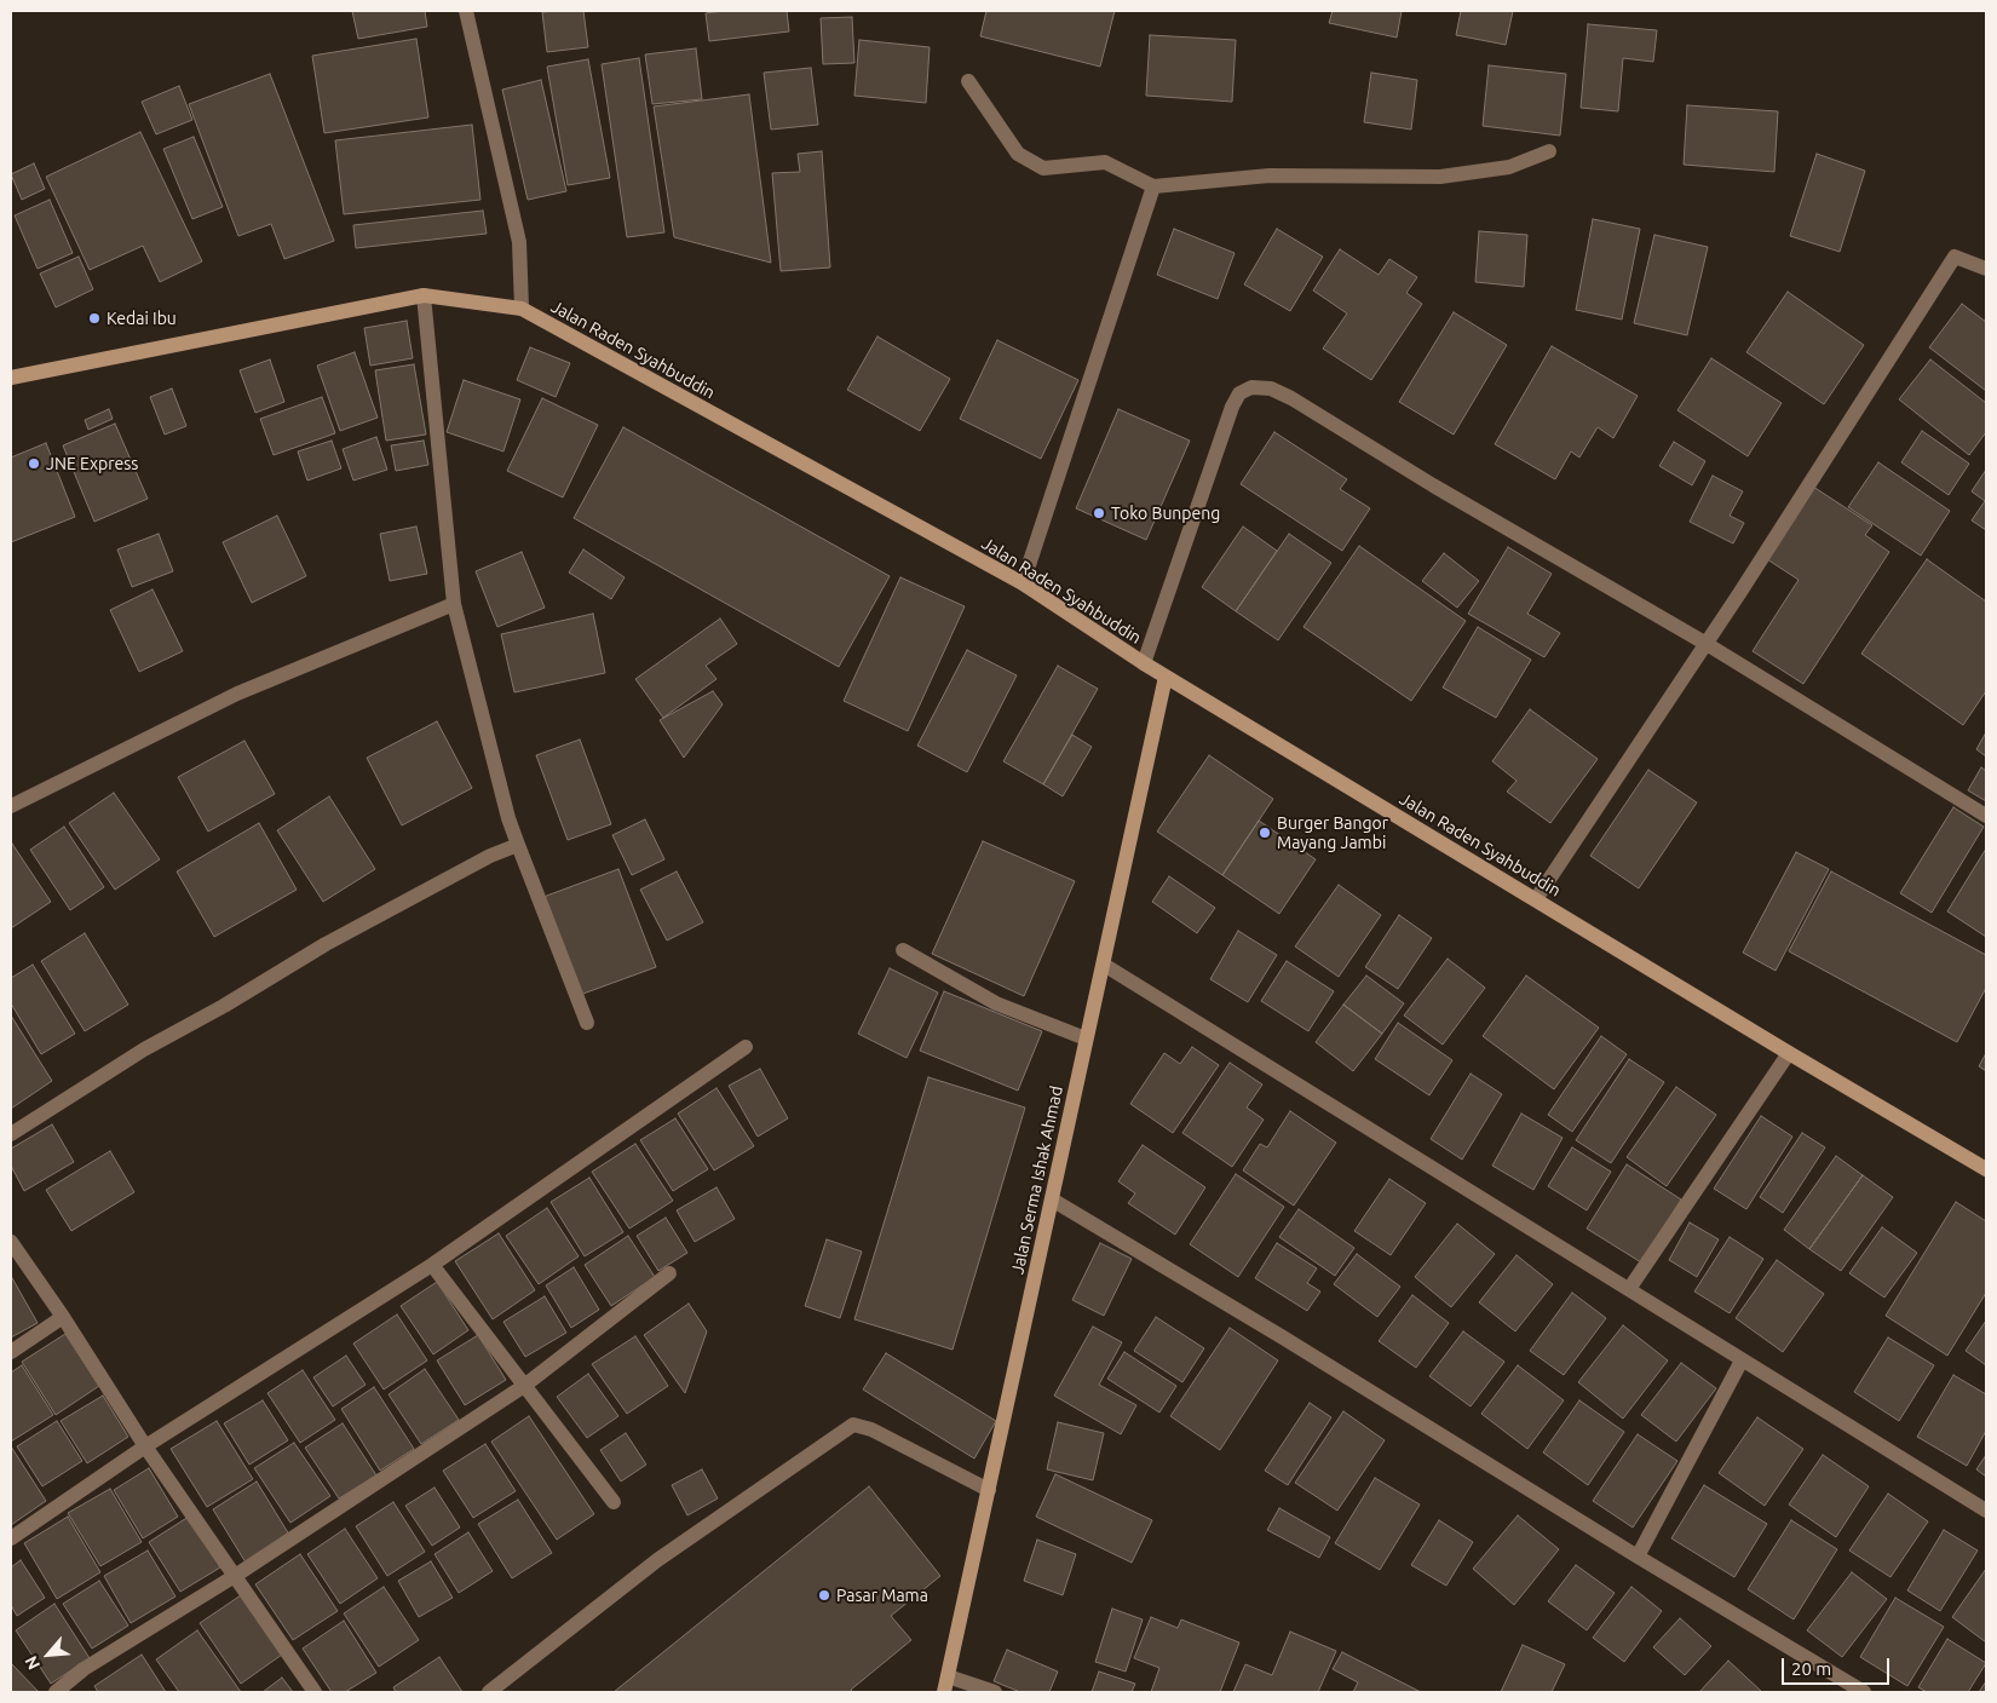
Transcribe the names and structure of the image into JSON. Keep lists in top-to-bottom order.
{
  "streets": {
    "main road": ["Jalan Raden Syahbuddin", "Jalan Serma Ishak Ahmad"]
  },
  "crossings": [
    ["Jalan Raden Syahbuddin", "Jalan Serma Ishak Ahmad"]
  ],
  "places": [
    "Kedai Ibu",
    "JNE Express",
    "Toko Bunpeng",
    "Burger Bangor Mayang Jambi",
    "Pasar Mama"
  ],
  "scale_bar": "20 m",
  "north": "bottom left"
}
